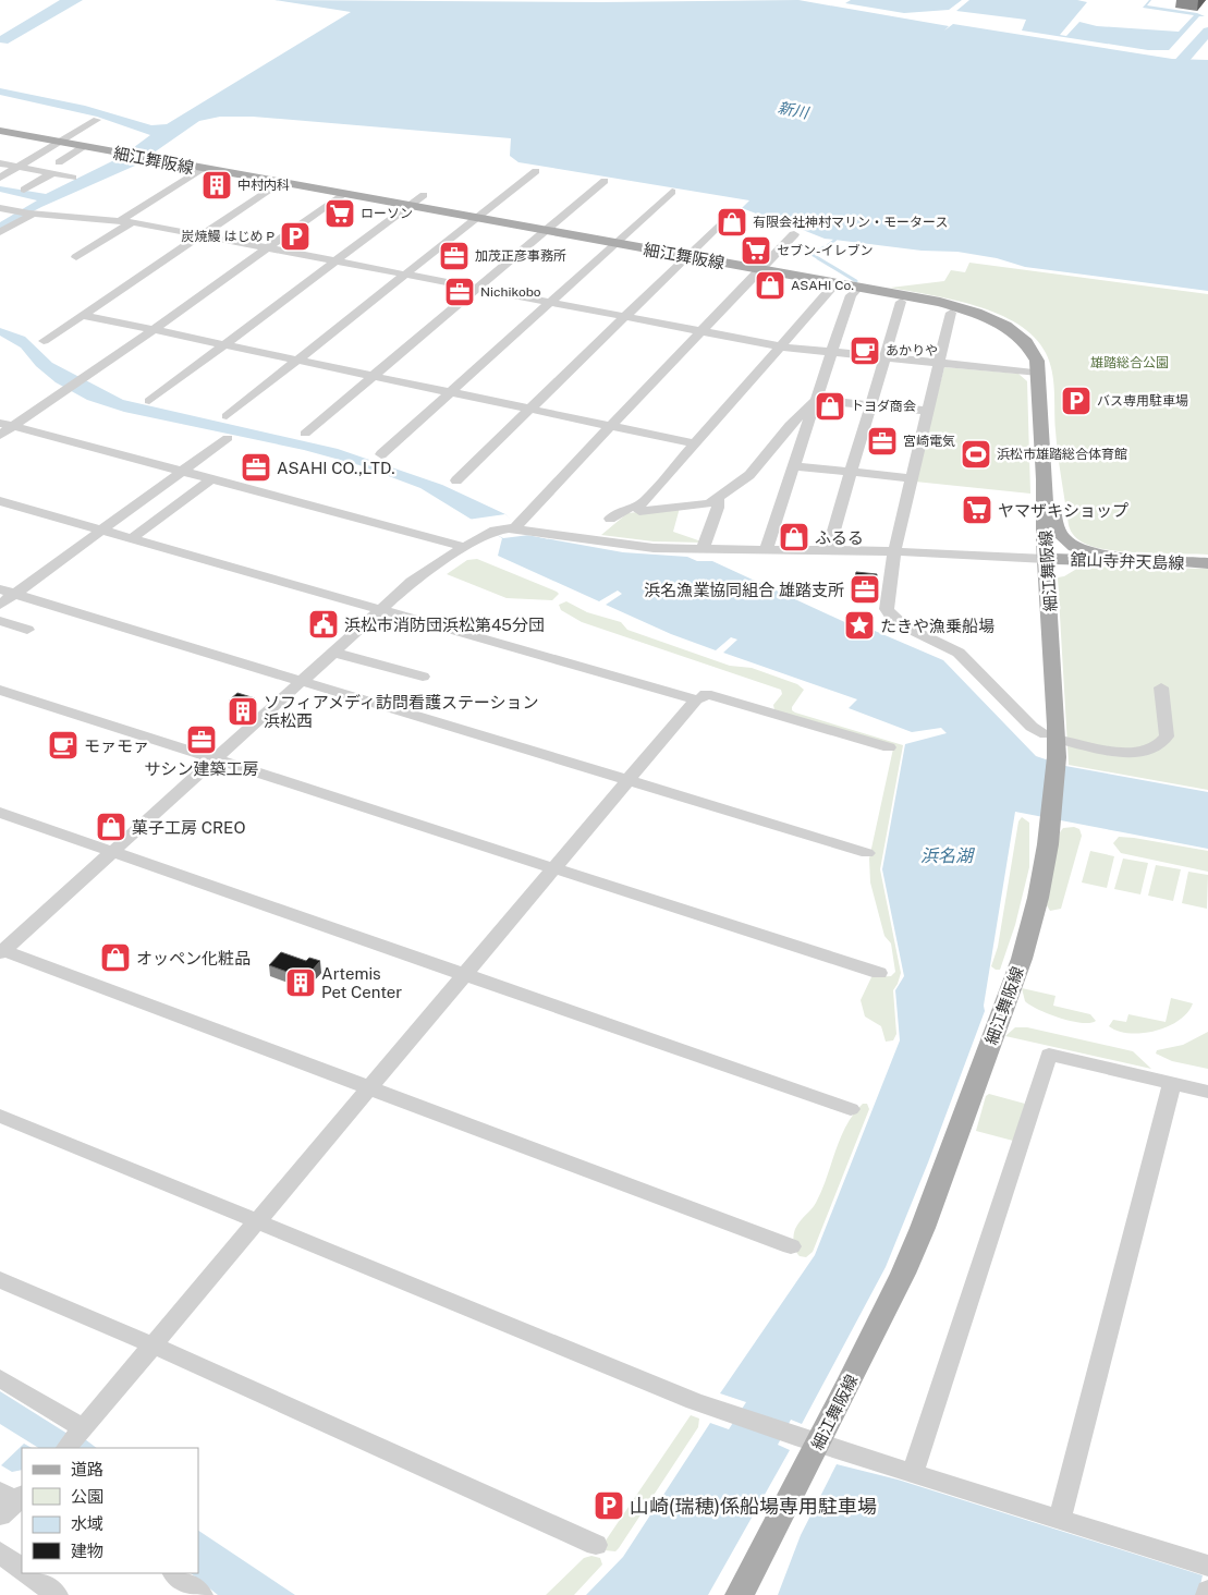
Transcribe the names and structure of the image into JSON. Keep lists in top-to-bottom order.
{
  "streets": {
    "main road": ["細江舞阪線", "舘山寺弁天島線"]
  },
  "crossings": [
    ["細江舞阪線", "舘山寺弁天島線"]
  ],
  "water": ["新川", "浜名湖"],
  "parks": ["雄踏総合公園"],
  "places": {
    "building": ["中村内科", "ソフィアメディ訪問看護ステーション 浜松西", "Artemis Pet Center"],
    "supermarket": ["ローソン", "セブン-イレブン", "ヤマザキショップ"],
    "shop": [
      "有限会社神村マリン・モータース",
      "ASAHI Co.",
      "トヨダ商会",
      "ふるる",
      "菓子工房 CREO",
      "オッペン化粧品"
    ],
    "parking": ["炭焼鰻 はじめ P", "バス専用駐車場", "山崎(瑞穂)係船場専用駐車場"],
    "office": [
      "加茂正彦事務所",
      "Nichikobo",
      "宮崎電気",
      "ASAHI CO.,LTD.",
      "浜名漁業協同組合 雄踏支所",
      "サシン建築工房"
    ],
    "cafe": ["あかりや", "モァモァ"],
    "sports": ["浜松市雄踏総合体育館"],
    "public building": ["浜松市消防団浜松第45分団"],
    "place": ["たきや漁乗船場"]
  },
  "legend": [
    "道路",
    "公園",
    "水域",
    "建物"
  ]
}
